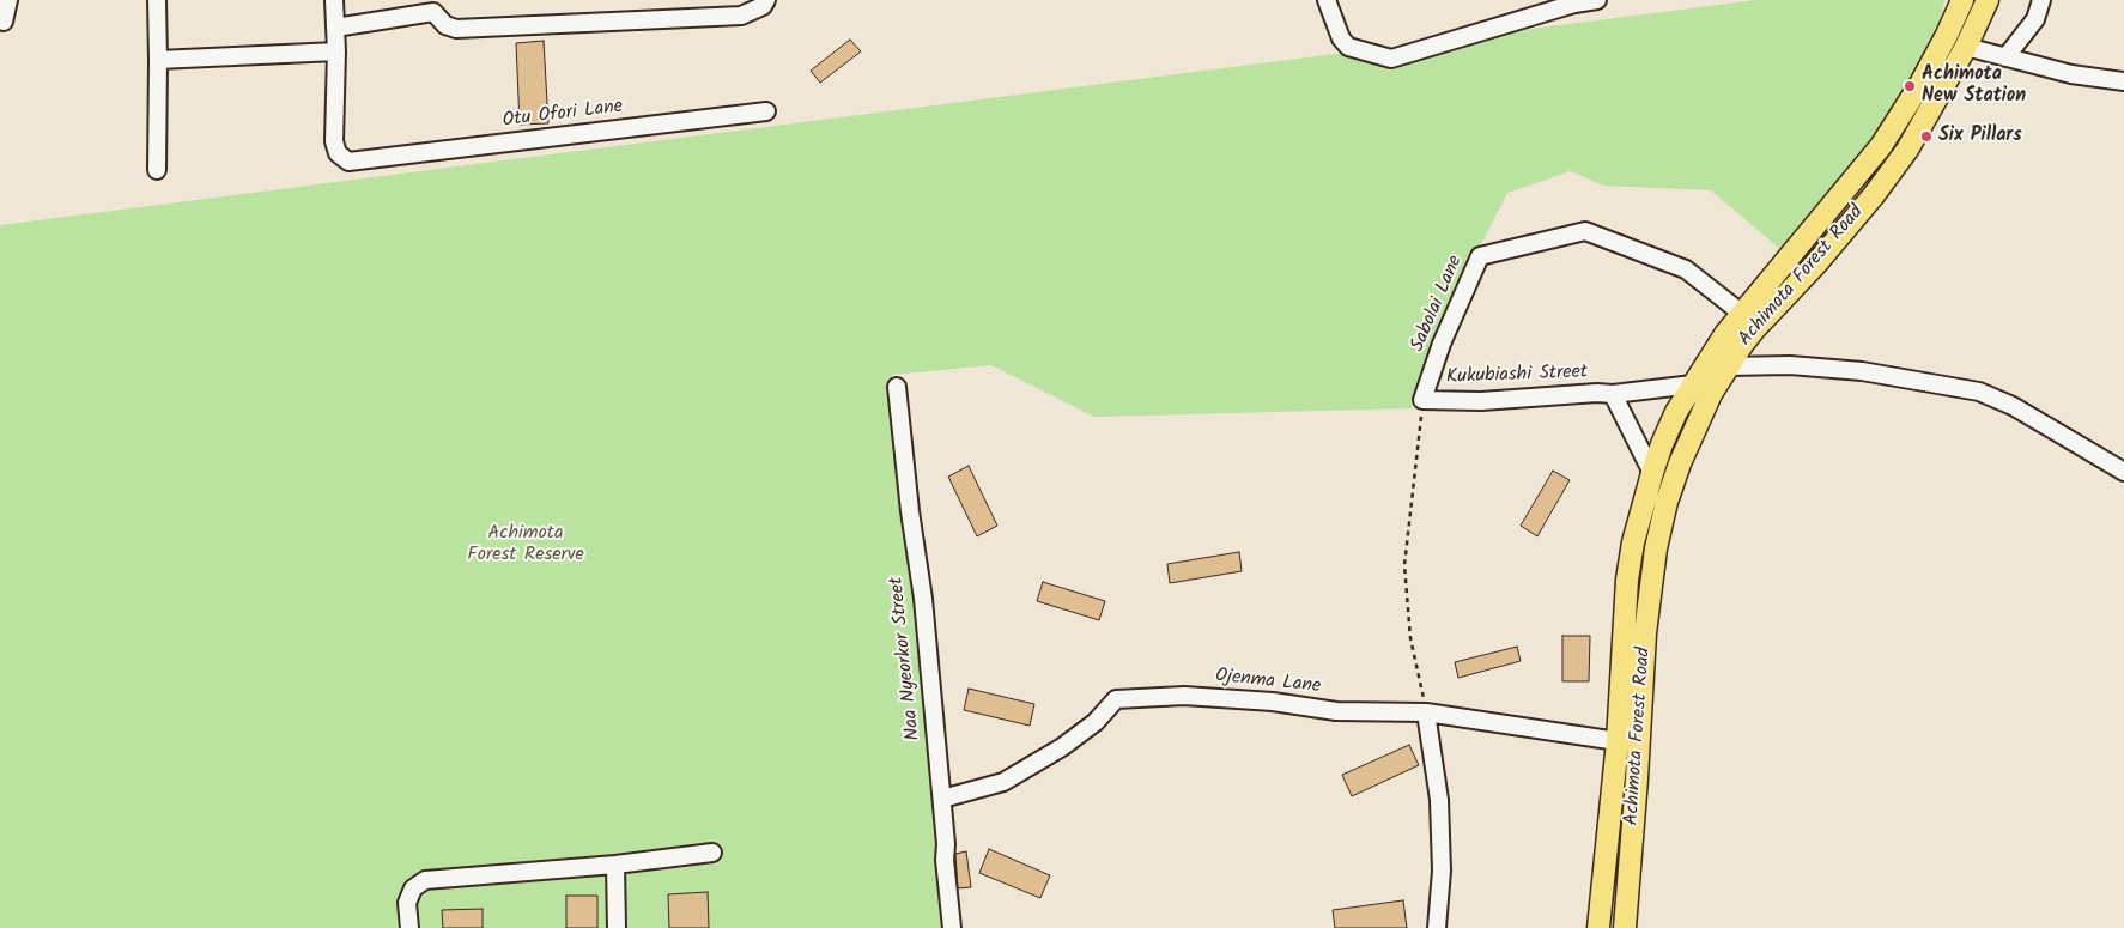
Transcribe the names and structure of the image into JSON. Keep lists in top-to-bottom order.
{
  "streets": {
    "main road": ["Achimota Forest Road"],
    "street": [
      "Otu Ofori Lane",
      "Sabolai Lane",
      "Kukubiashi Street",
      "Naa Nyeorkor Street",
      "Ojenma Lane"
    ]
  },
  "crossings": [
    ["Achimota Forest Road", "Sabolai Lane"],
    ["Achimota Forest Road", "Kukubiashi Street"],
    ["Achimota Forest Road", "Ojenma Lane"],
    ["Sabolai Lane", "Kukubiashi Street"],
    ["Naa Nyeorkor Street", "Ojenma Lane"]
  ],
  "parks": ["Achimota Forest Reserve"],
  "places": ["Achimota New Station", "Six Pillars"]
}
